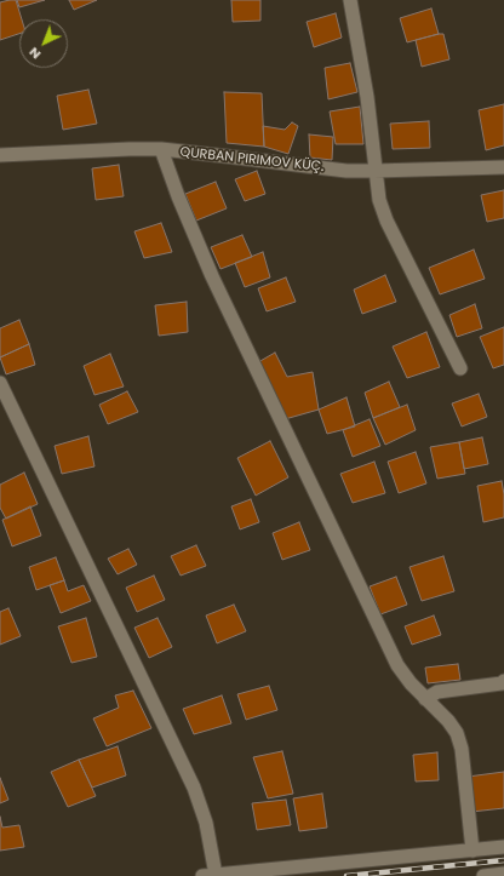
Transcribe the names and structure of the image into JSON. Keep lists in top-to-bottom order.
{
  "streets": {
    "street": ["QURBAN PIRIMOV KÜÇ."]
  },
  "north": "bottom left"
}
